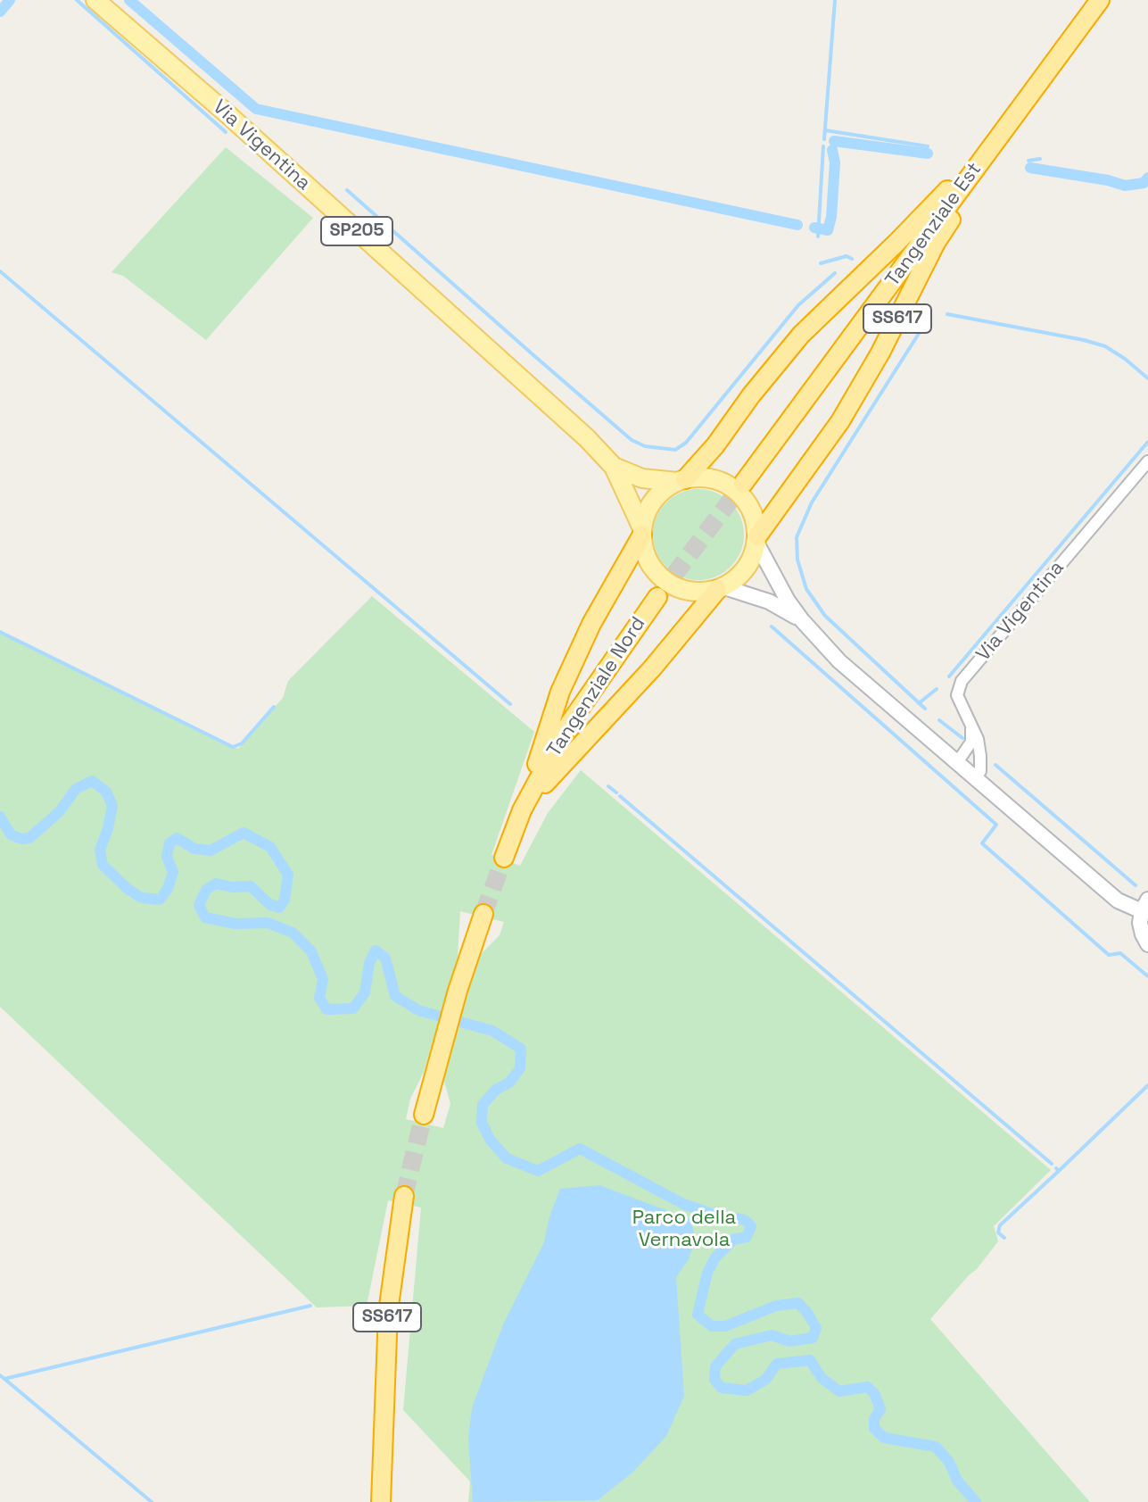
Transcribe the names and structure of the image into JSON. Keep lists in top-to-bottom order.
{
  "streets": {
    "highway": ["Tangenziale Est", "SS617", "Tangenziale Nord"],
    "main road": ["Via Vigentina", "SP205"]
  },
  "crossings": [
    ["Via Vigentina", "SS617"],
    ["Tangenziale Est", "SS617"]
  ],
  "parks": ["Parco della Vernavola"]
}
